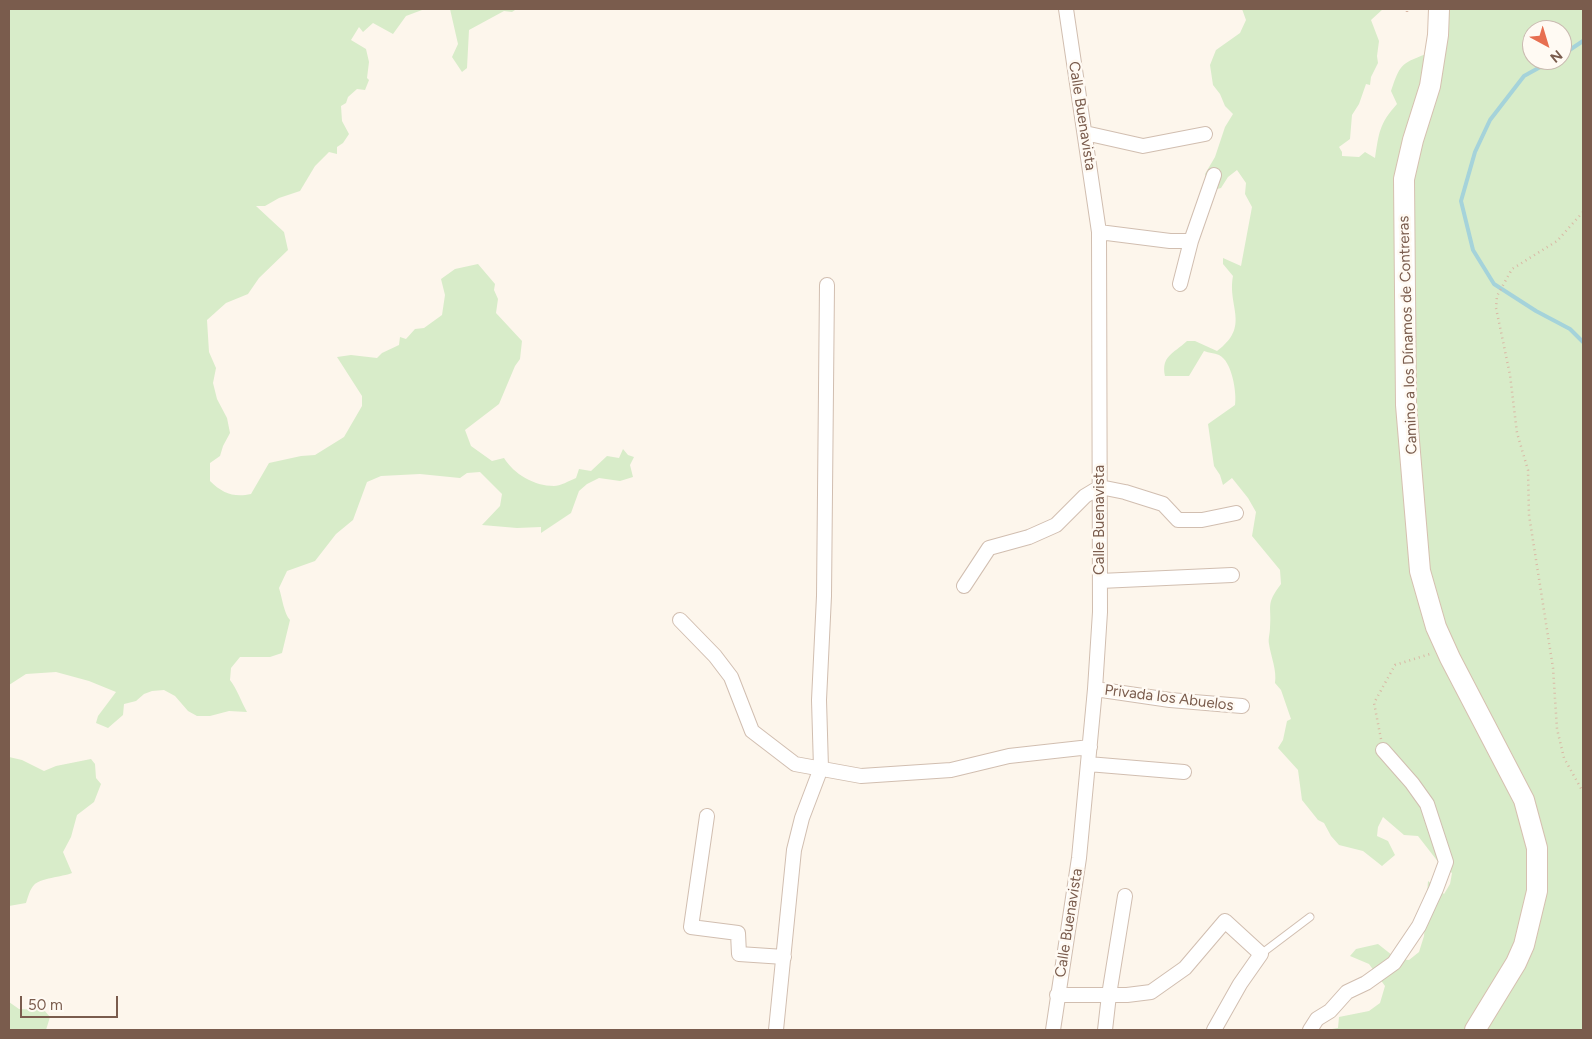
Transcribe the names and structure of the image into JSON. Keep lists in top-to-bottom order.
{
  "streets": {
    "street": ["Calle Buenavista", "Camino a los Dínamos de Contreras", "Privada los Abuelos"]
  },
  "crossings": [
    ["Calle Buenavista", "Privada los Abuelos"]
  ],
  "scale_bar": "50 m",
  "north": "bottom right"
}
